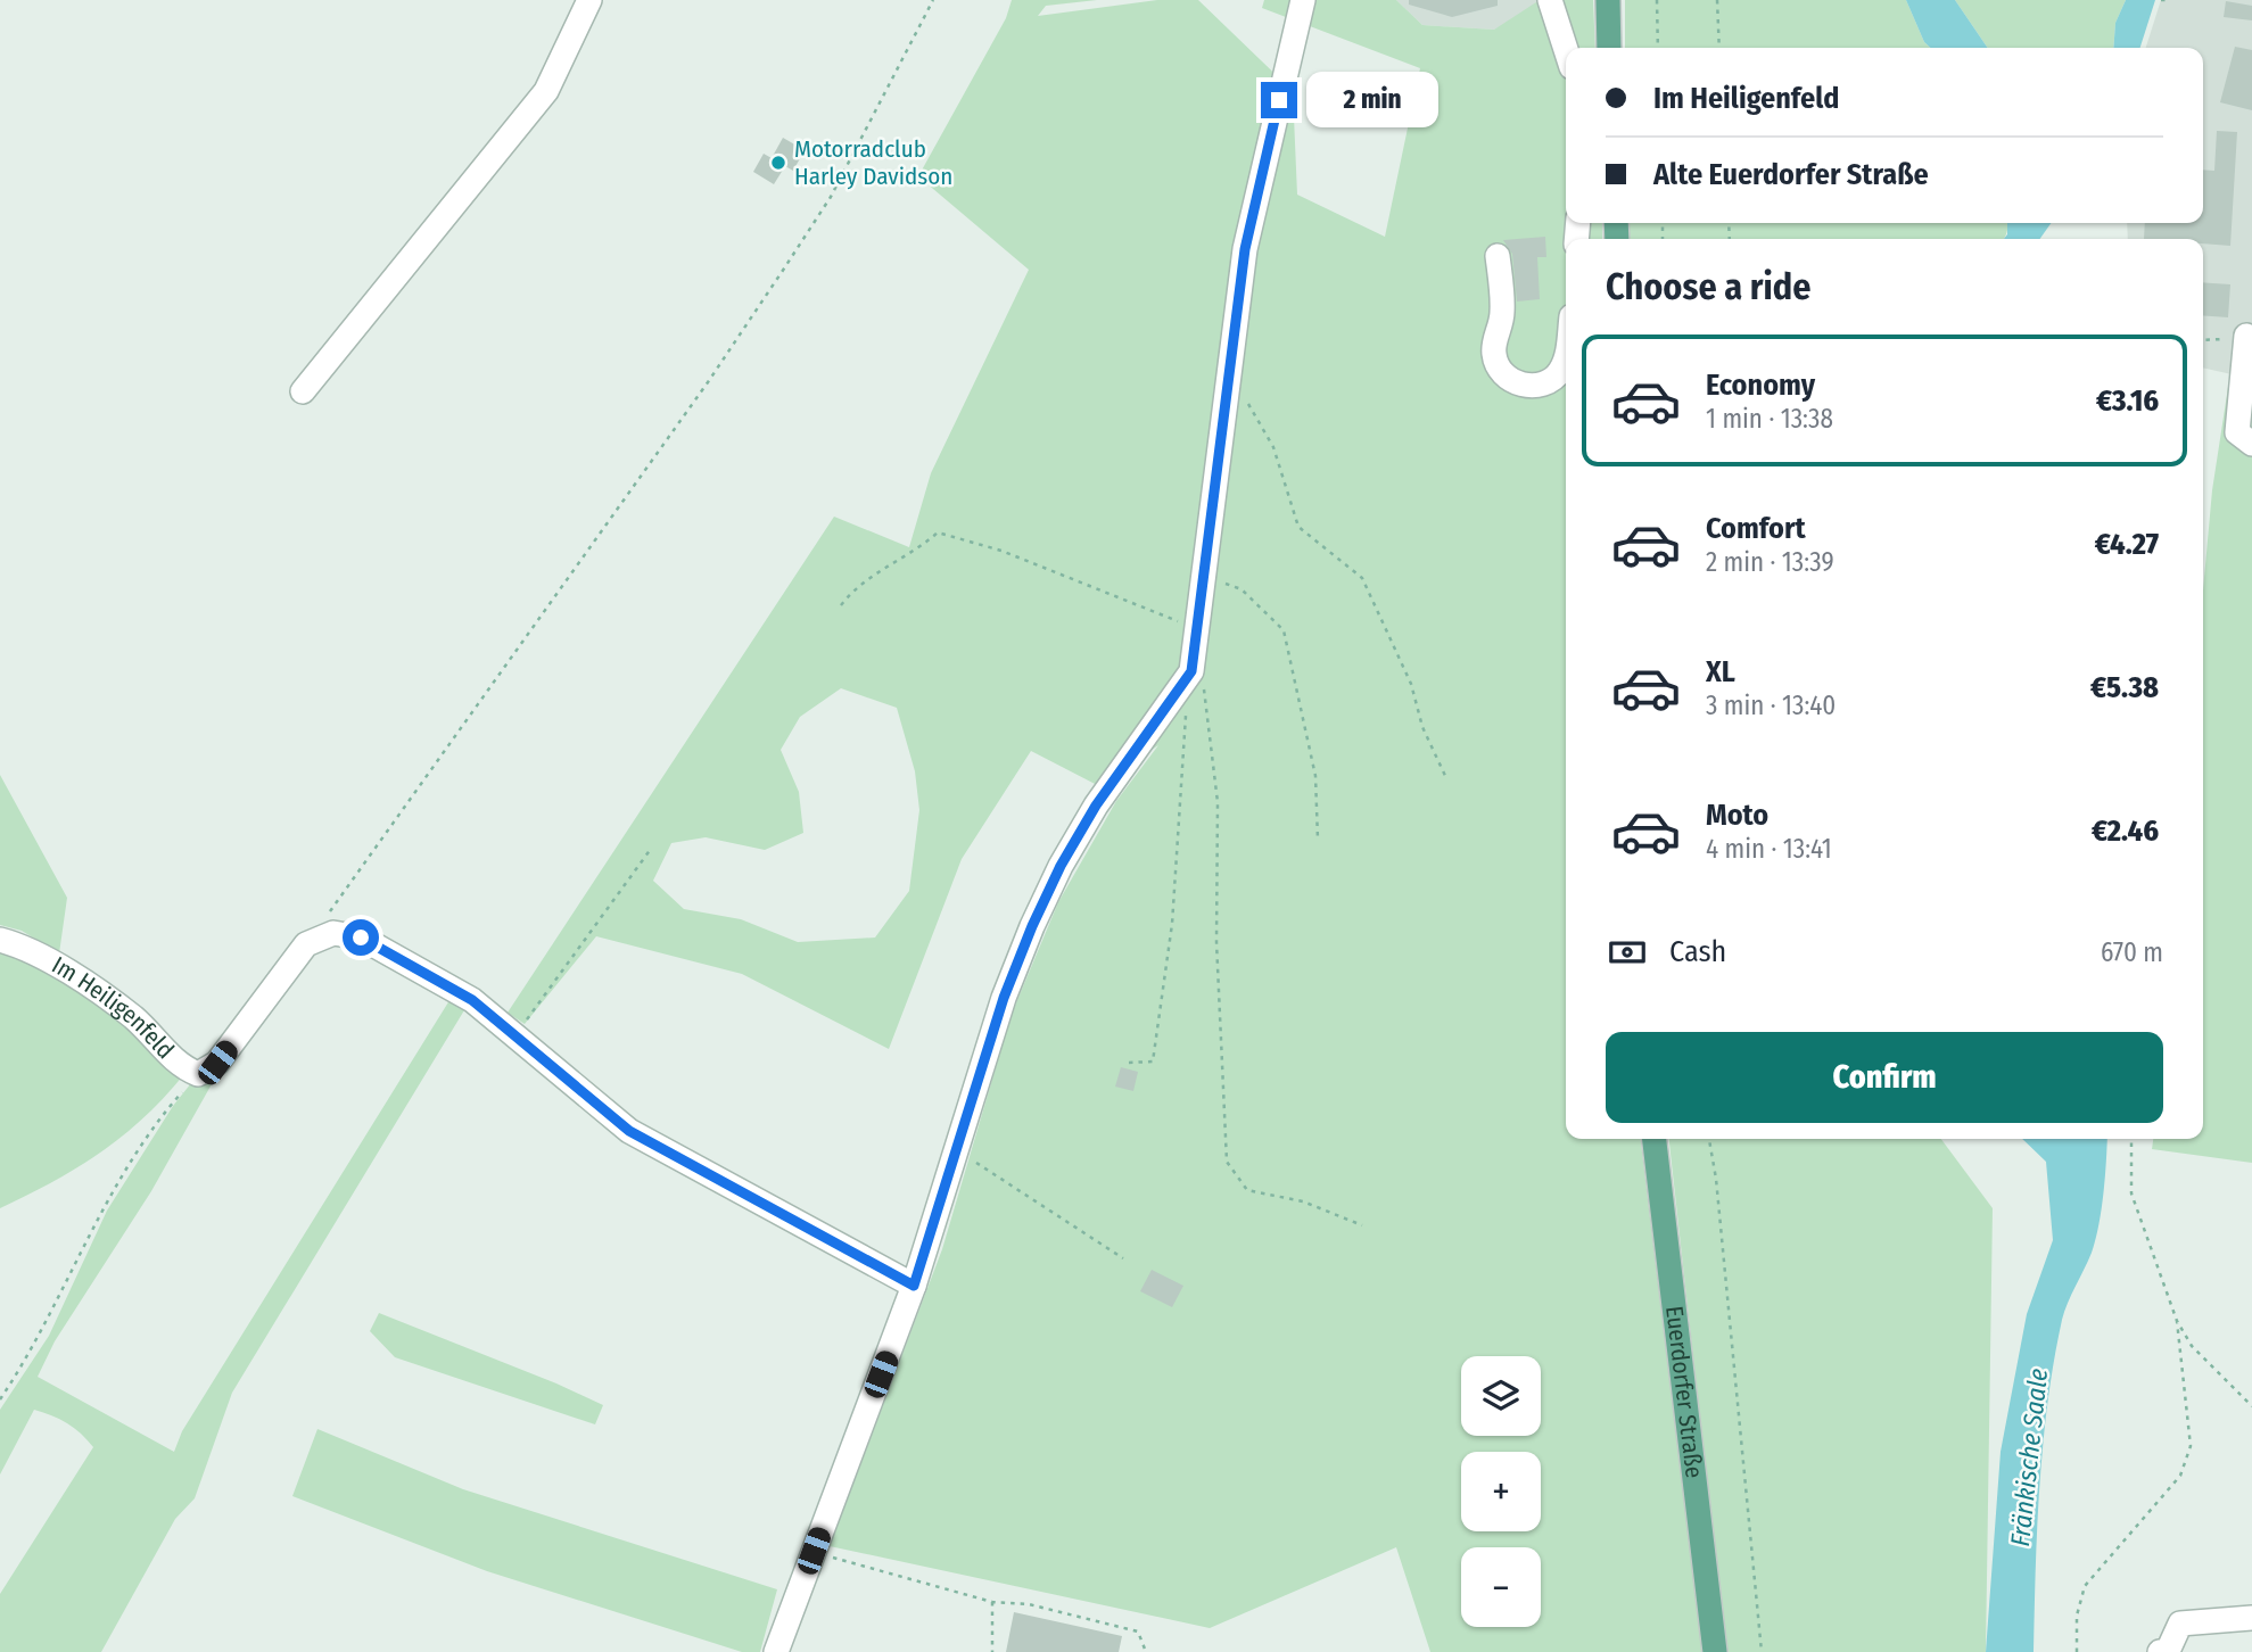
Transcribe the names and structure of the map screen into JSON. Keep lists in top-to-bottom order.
{
  "streets": {
    "main road": ["Euerdorfer Straße"],
    "street": ["Im Heiligenfeld"]
  },
  "water": ["Fränkische Saale"],
  "places": ["Motorradclub Harley Davidson"],
  "page": {
    "banner": ["Im Heiligenfeld", "Alte Euerdorfer Straße"],
    "bubble": "2 min",
    "heading": "Choose a ride",
    "list": [
      {
        "name": "Economy",
        "note": "1 min · 13:38",
        "value": "€3.16"
      },
      {
        "name": "Comfort",
        "note": "2 min · 13:39",
        "value": "€4.27"
      },
      {
        "name": "XL",
        "note": "3 min · 13:40",
        "value": "€5.38"
      },
      {
        "name": "Moto",
        "note": "4 min · 13:41",
        "value": "€2.46"
      }
    ],
    "pay": ["Cash", "670 m"],
    "buttons": "Confirm",
    "map_buttons": ["+", "−"]
  }
}
